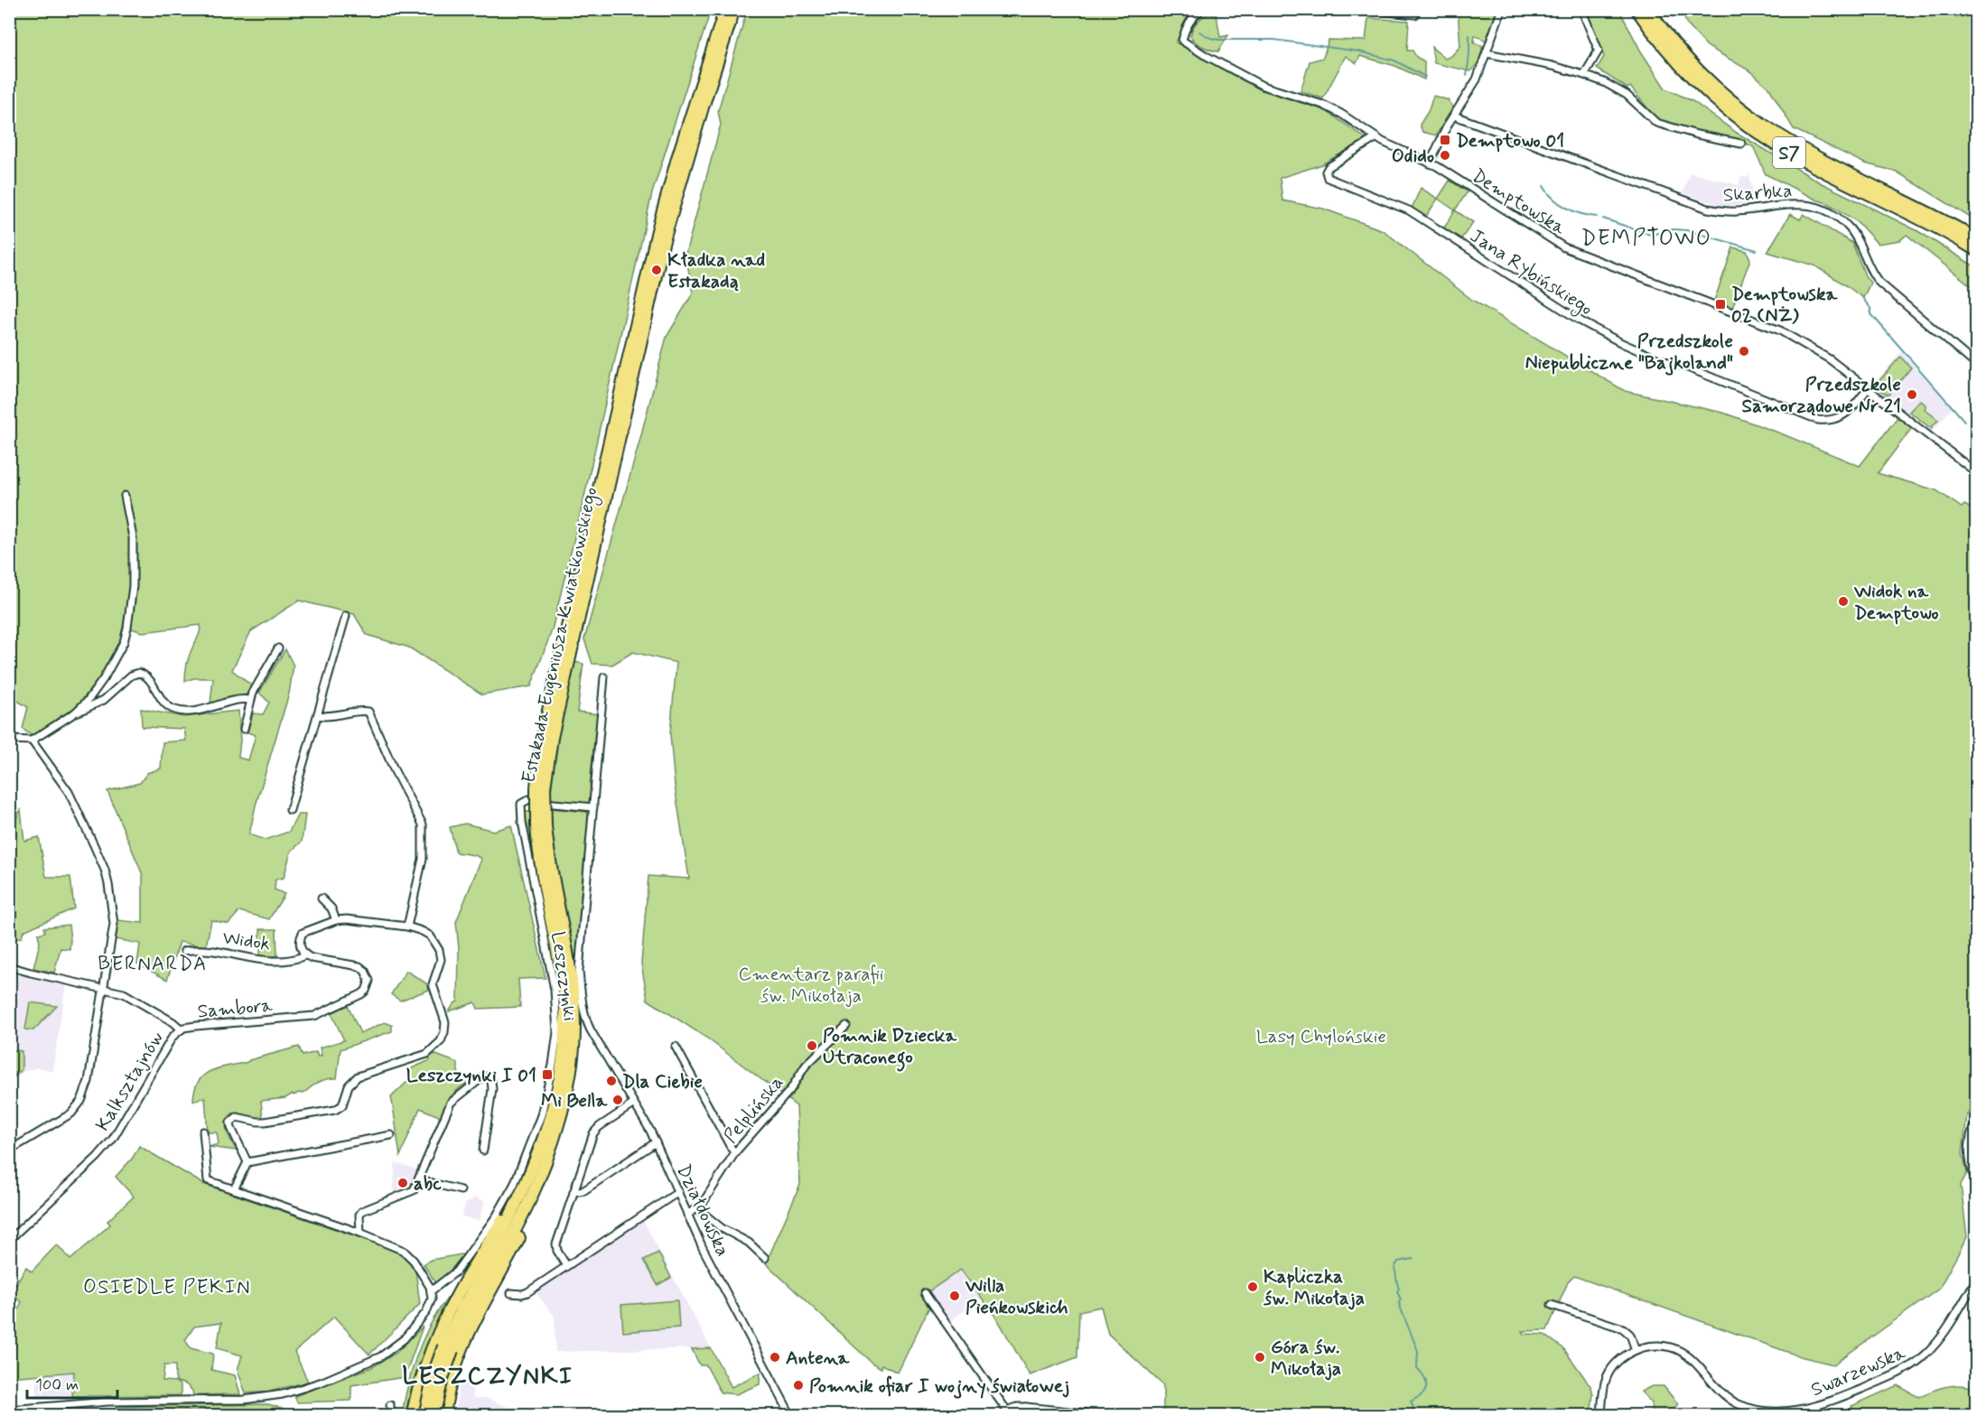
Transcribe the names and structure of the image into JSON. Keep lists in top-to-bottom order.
{
  "streets": {
    "highway": ["S7", "Estakada Eugeniusza Kwiatkowskiego"],
    "street": [
      "Skarbka",
      "Demptowska",
      "Jana Rybińskiego",
      "Widok",
      "Leszczynki",
      "Sambora",
      "Kalksztajnów",
      "Pelplińska",
      "Działdowska",
      "Swarzewska"
    ]
  },
  "crossings": [
    ["Demptowska", "Jana Rybińskiego"],
    ["Widok", "Sambora"],
    ["Leszczynki", "Działdowska"],
    ["Sambora", "Kalksztajnów"],
    ["Pelplińska", "Działdowska"]
  ],
  "districts": [
    "DEMPTOWO",
    "BERNARDA",
    "OSIEDLE PEKIN",
    "LESZCZYNKI"
  ],
  "parks": ["Cmentarz parafii św. Mikołaja", "Lasy Chylońskie"],
  "places": {
    "transit": ["Demptowo 01", "Demptowska 02 (NŻ)", "Leszczynki I 01"],
    "other": [
      "Odido",
      "Kładka nad Estakadą",
      "Przedszkole Niepubliczne \"Bajkoland\"",
      "Przedszkole Samorządowe Nr 21",
      "Widok na Demptowo",
      "Pomnik Dziecka Utraconego",
      "Dla Ciebie",
      "Mi Bella",
      "abc",
      "Kapliczka św. Mikołaja",
      "Willa Pieńkowskich",
      "Antena",
      "Góra św. Mikołaja",
      "Pomnik ofiar I wojny światowej"
    ]
  },
  "scale_bar": "100 m"
}
